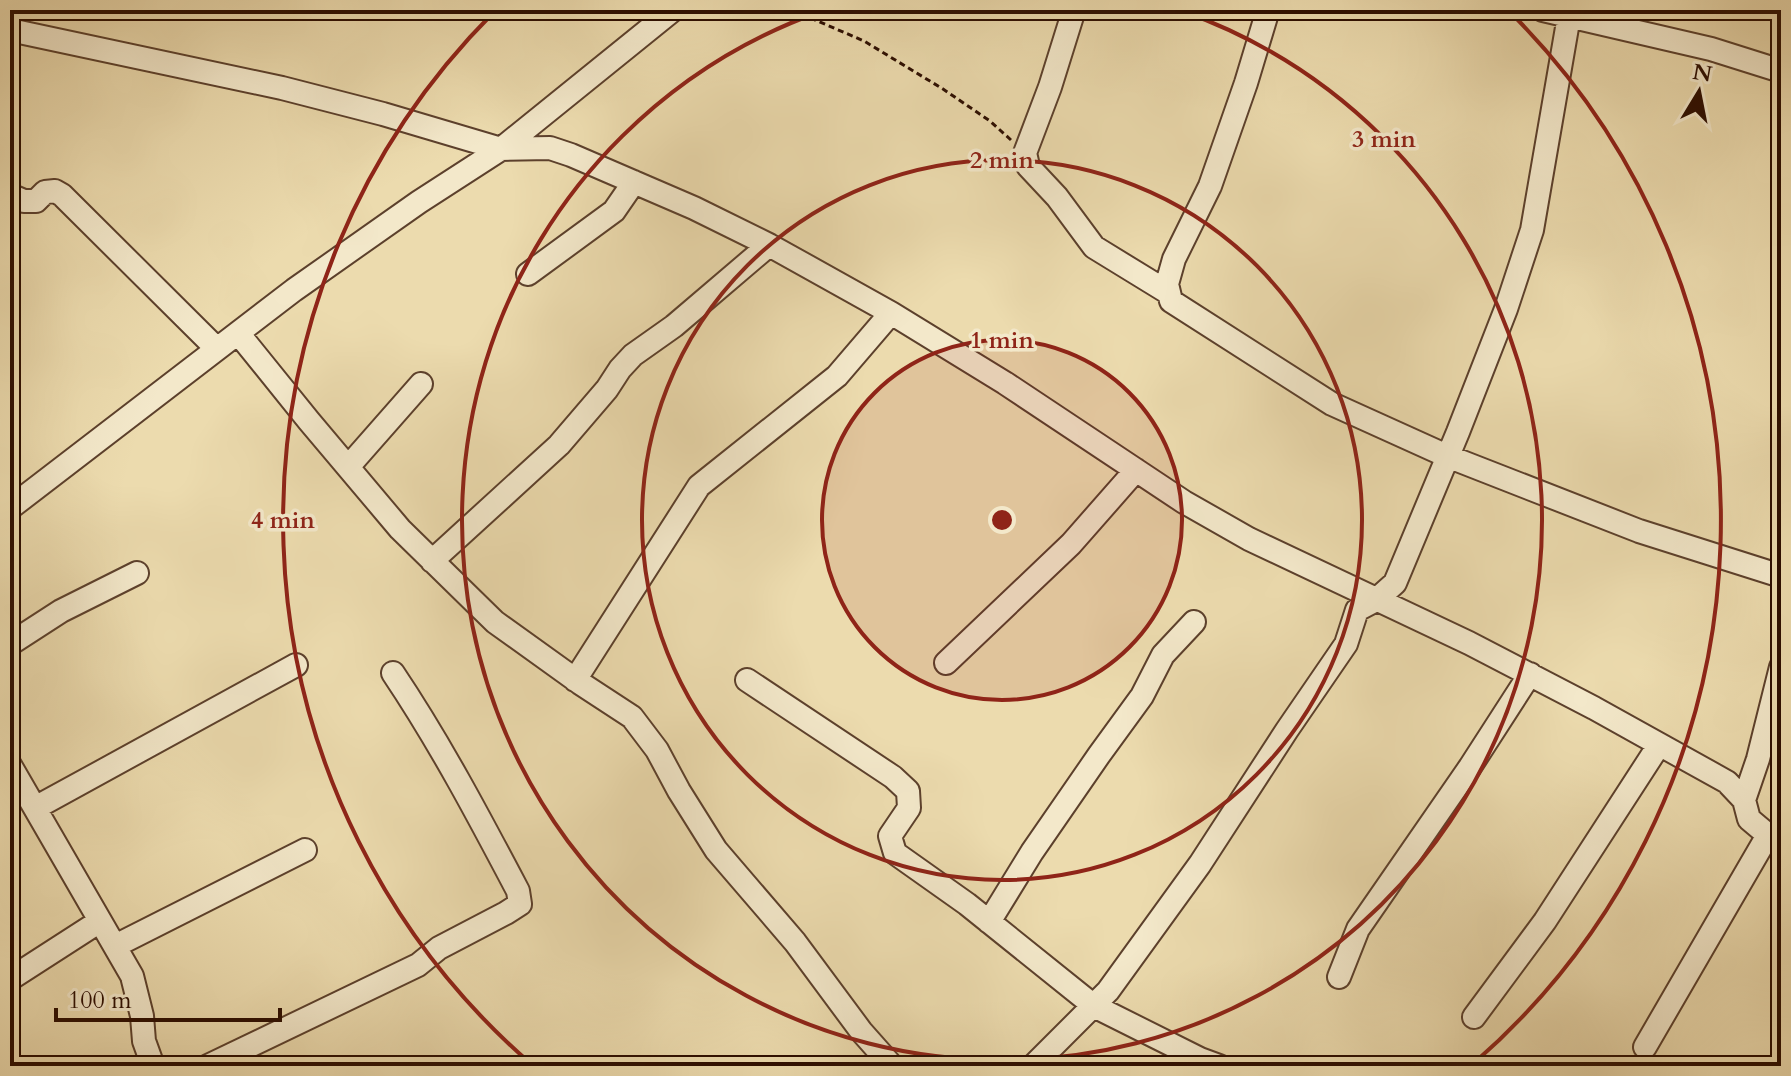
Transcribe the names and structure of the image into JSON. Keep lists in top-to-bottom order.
{
  "scale_bar": "100 m",
  "north": "top",
  "rings": [
    "3 min",
    "2 min",
    "1 min",
    "4 min"
  ]
}
